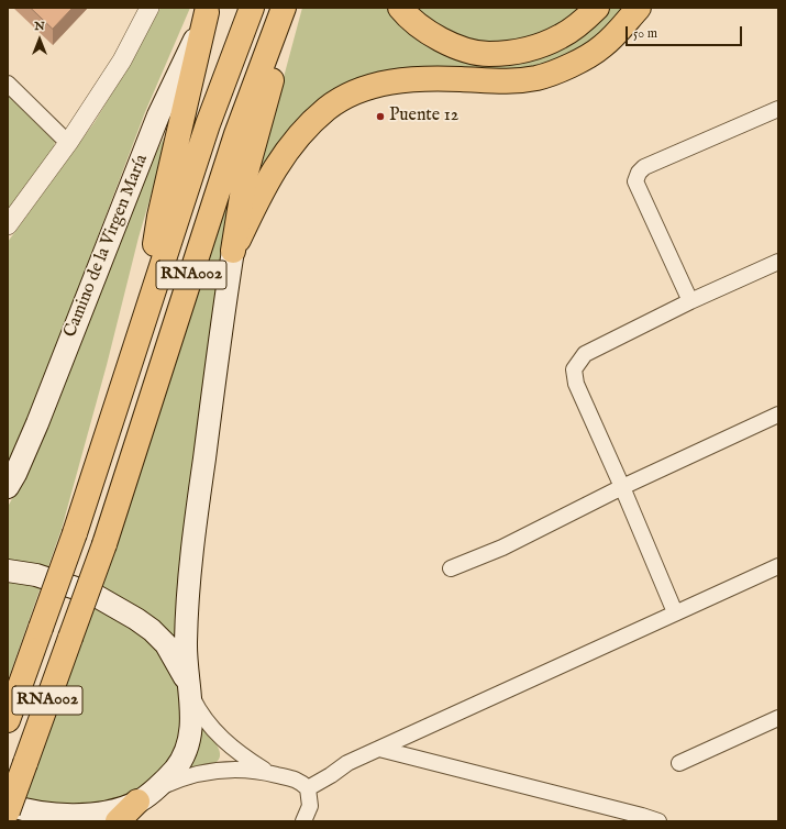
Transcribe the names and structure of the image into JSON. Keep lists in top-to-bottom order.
{
  "streets": {
    "main road": ["Camino de la Virgen María", "RNA002"]
  },
  "places": ["Puente 12"],
  "scale_bar": "50 m",
  "north": "top"
}
